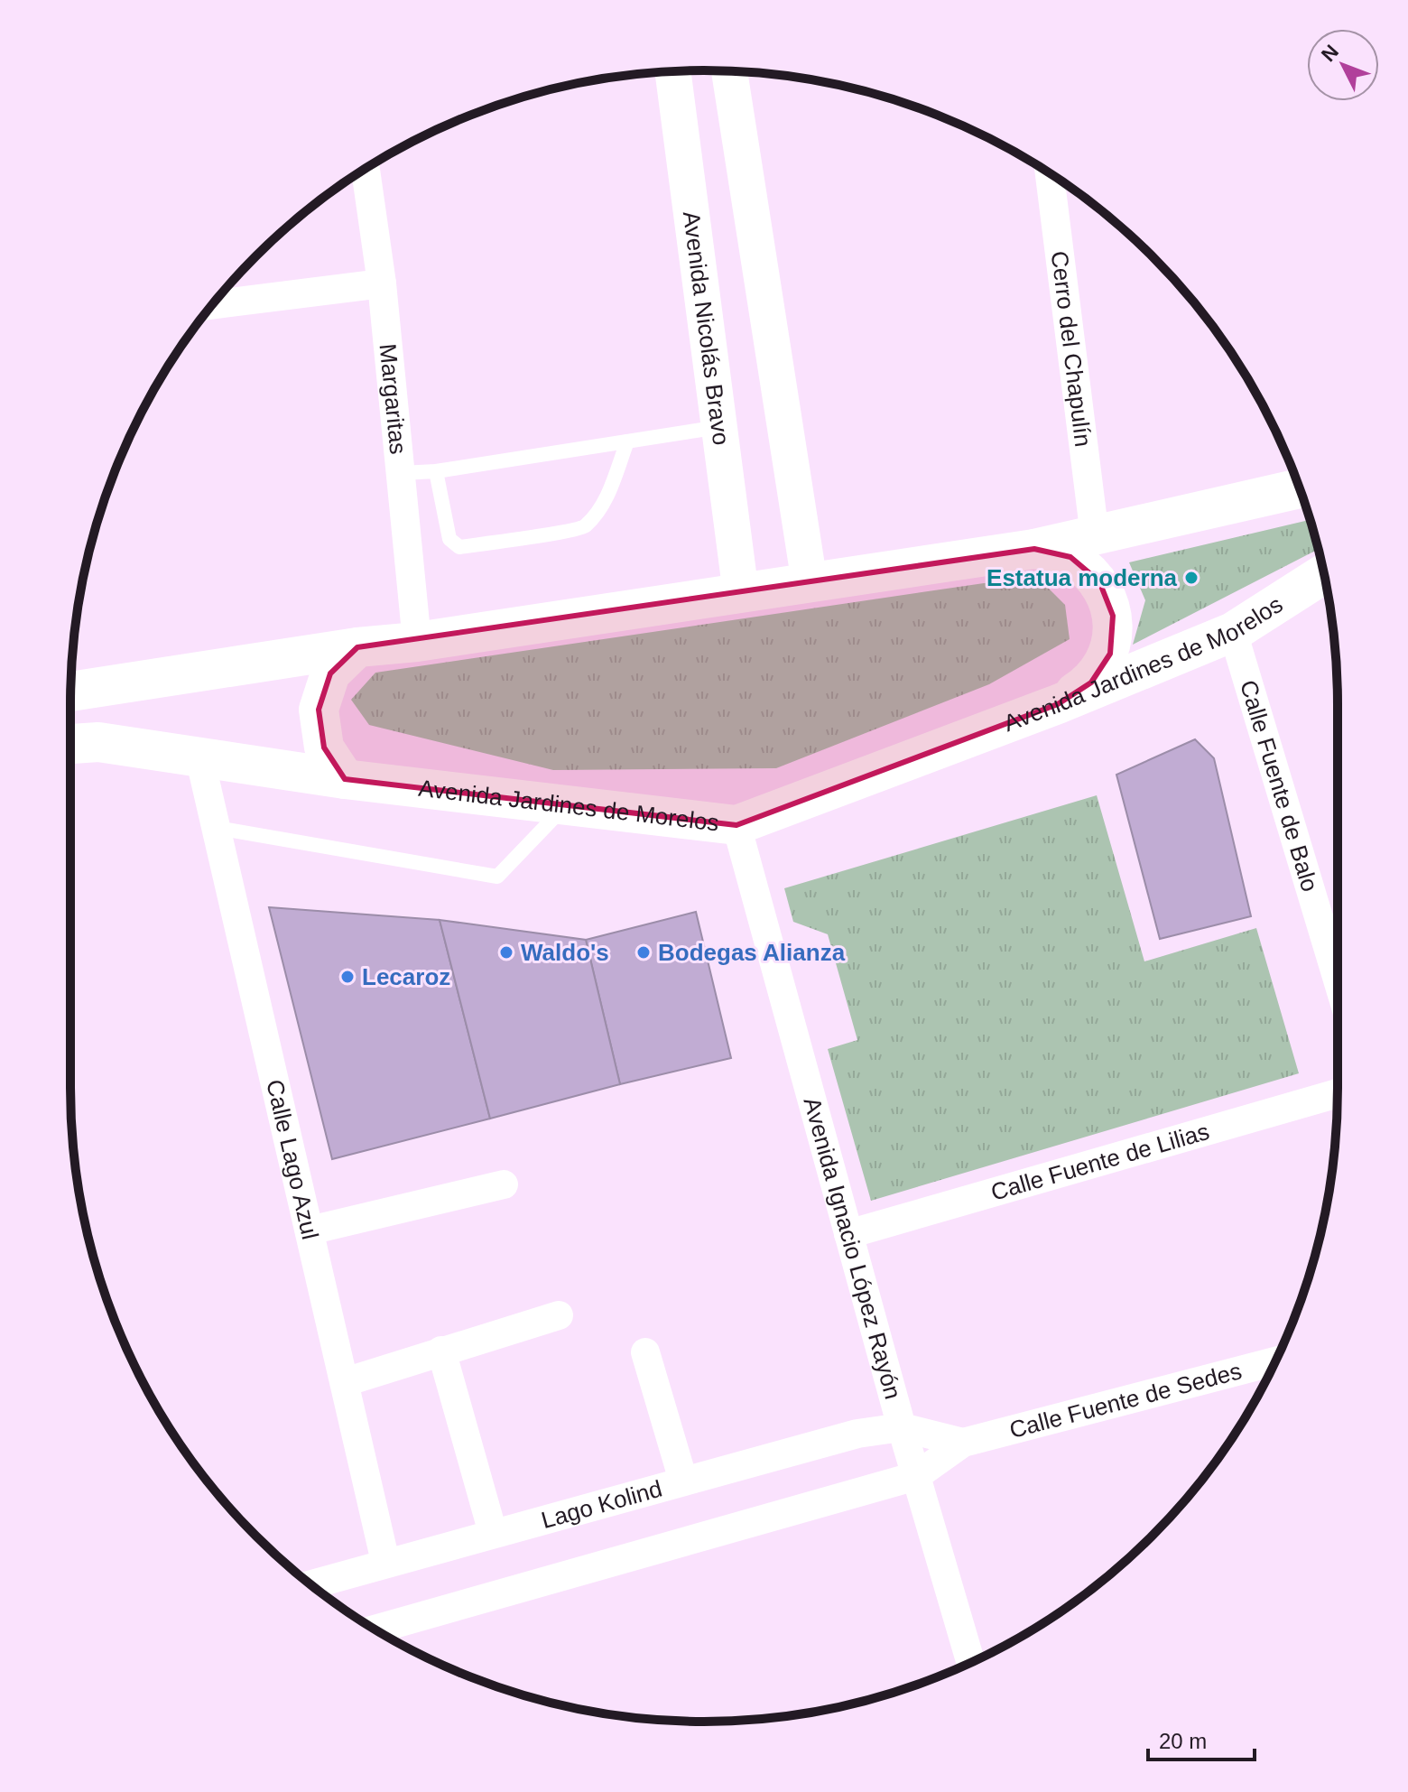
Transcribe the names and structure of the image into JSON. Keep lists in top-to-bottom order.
{
  "streets": {
    "main road": ["Avenida Jardines de Morelos"],
    "street": [
      "Avenida Nicolás Bravo",
      "Cerro del Chapulín",
      "Margaritas",
      "Calle Fuente de Balo",
      "Calle Lago Azul",
      "Calle Fuente de Lilias",
      "Avenida Ignacio López Rayón",
      "Calle Fuente de Sedes",
      "Lago Kolind"
    ]
  },
  "crossings": [
    ["Avenida Jardines de Morelos", "Calle Fuente de Balo"],
    ["Avenida Jardines de Morelos", "Calle Lago Azul"],
    ["Avenida Jardines de Morelos", "Avenida Ignacio López Rayón"],
    ["Calle Lago Azul", "Lago Kolind"],
    ["Calle Fuente de Lilias", "Avenida Ignacio López Rayón"],
    ["Avenida Ignacio López Rayón", "Calle Fuente de Sedes"],
    ["Avenida Ignacio López Rayón", "Lago Kolind"],
    ["Calle Fuente de Sedes", "Lago Kolind"]
  ],
  "places": [
    "Estatua moderna",
    "Waldo's",
    "Bodegas Alianza",
    "Lecaroz"
  ],
  "scale_bar": "20 m",
  "north": "top left"
}
